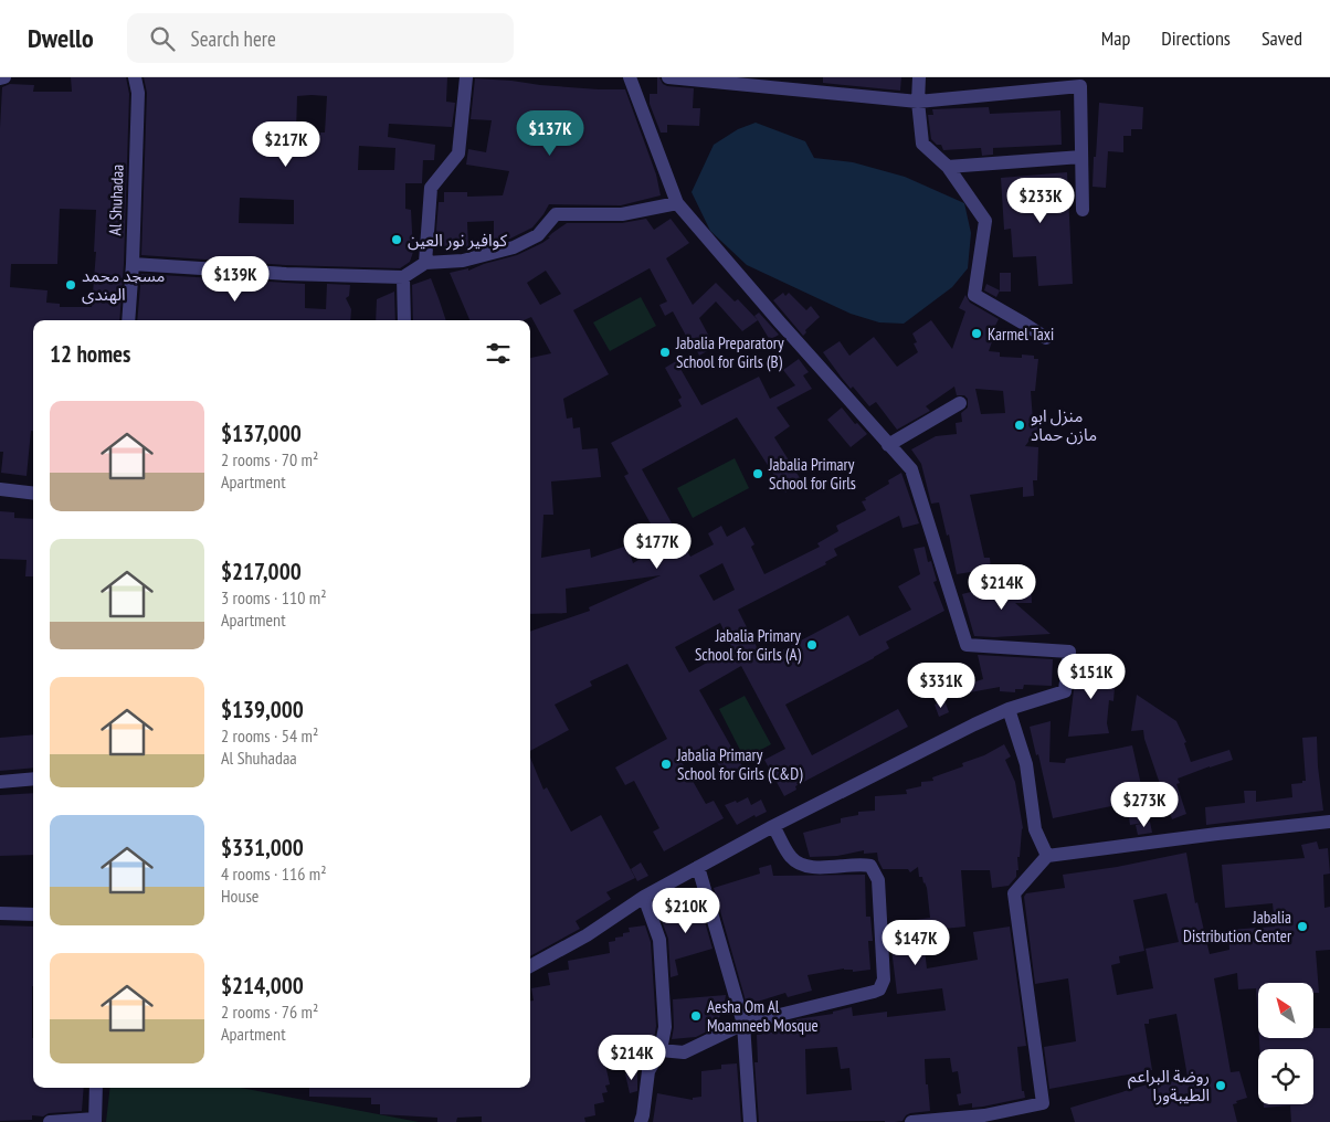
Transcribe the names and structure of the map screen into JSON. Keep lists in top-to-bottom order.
{
  "streets": {
    "street": ["Al Shuhadaa"]
  },
  "places": [
    "كوافير نور العين",
    "مسجد محمد الهندى",
    "Karmel Taxi",
    "Jabalia Preparatory School for Girls (B)",
    "منزل ابو مازن حماد",
    "Jabalia Primary School for Girls",
    "Jabalia Primary School for Girls (A)",
    "Jabalia Primary School for Girls (C&D)",
    "Jabalia Distribution Center",
    "Aesha Om Al Moamneeb Mosque",
    "روضة البراعم الطيبةورا"
  ],
  "north": "top left",
  "page": {
    "header": "Dwello",
    "search": "Search here",
    "nav": ["Map", "Directions", "Saved"],
    "price": [
      "$137K",
      "$217K",
      "$233K",
      "$139K",
      "$177K",
      "$214K",
      "$151K",
      "$331K",
      "$273K",
      "$210K",
      "$147K",
      "$214K"
    ],
    "heading": "12 homes",
    "list": [
      {
        "name": "$137,000",
        "note": "2 rooms · 70 m² · Apartment"
      },
      {
        "name": "$217,000",
        "note": "3 rooms · 110 m² · Apartment"
      },
      {
        "name": "$139,000",
        "note": "2 rooms · 54 m² · Al Shuhadaa"
      },
      {
        "name": "$331,000",
        "note": "4 rooms · 116 m² · House"
      },
      {
        "name": "$214,000",
        "note": "2 rooms · 76 m² · Apartment"
      }
    ]
  }
}
